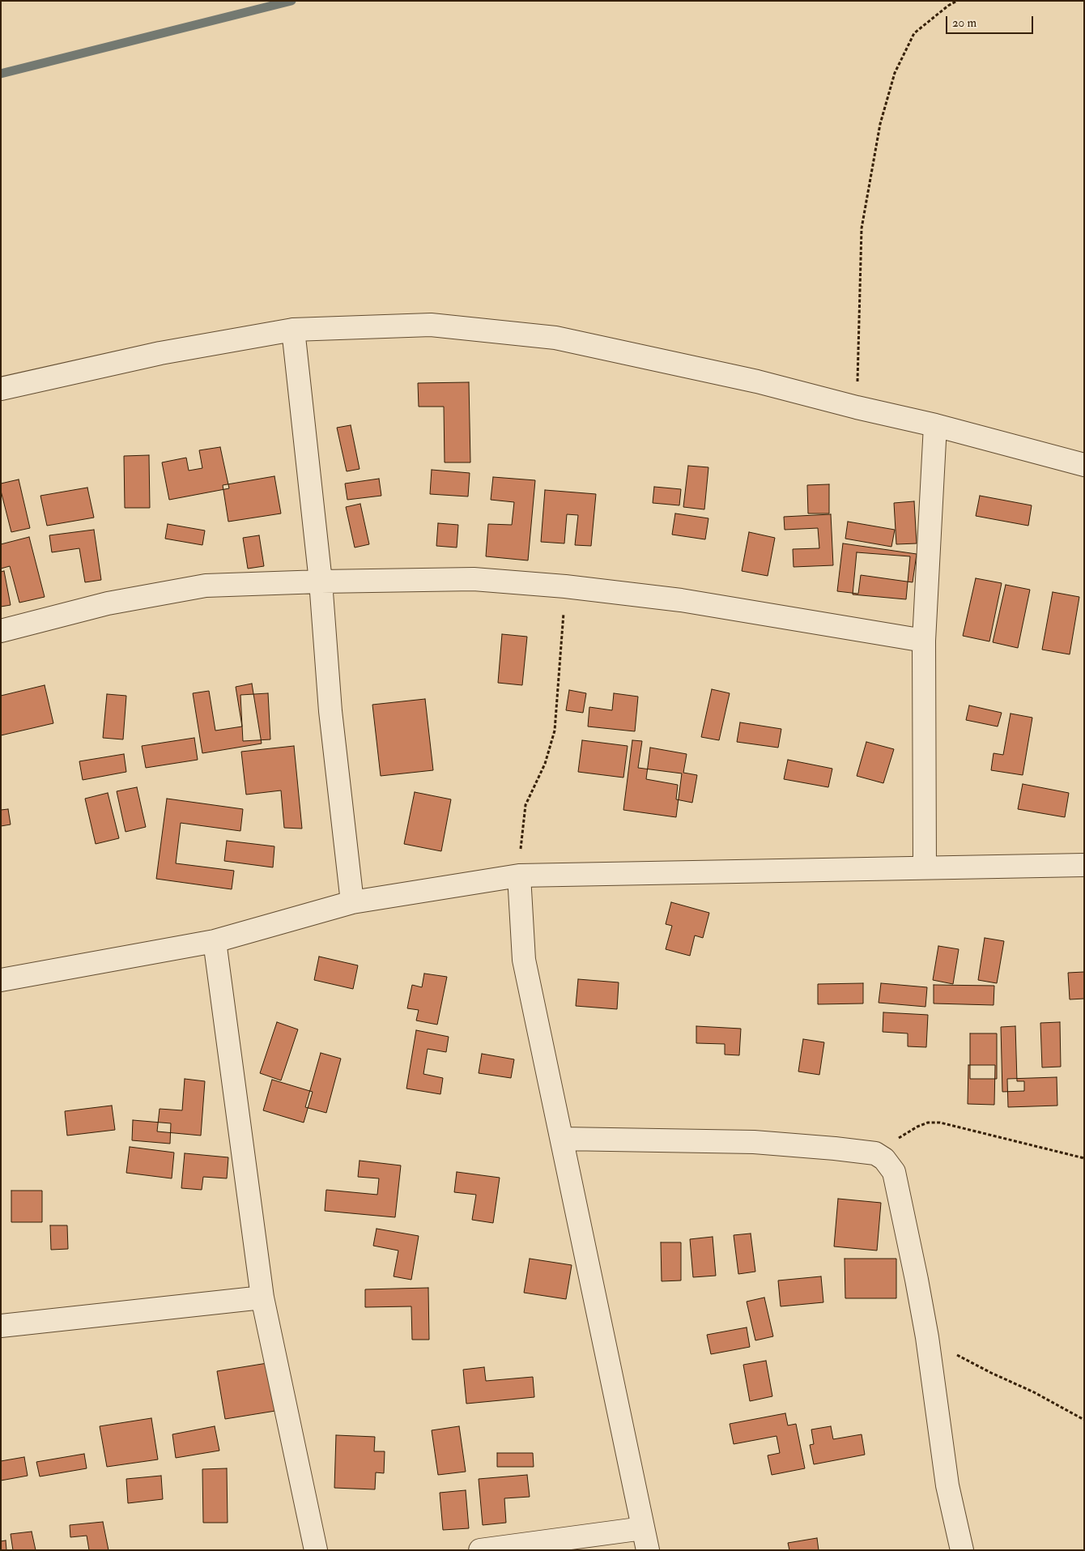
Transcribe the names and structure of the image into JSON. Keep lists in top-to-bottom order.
{
  "scale_bar": "20 m"
}
